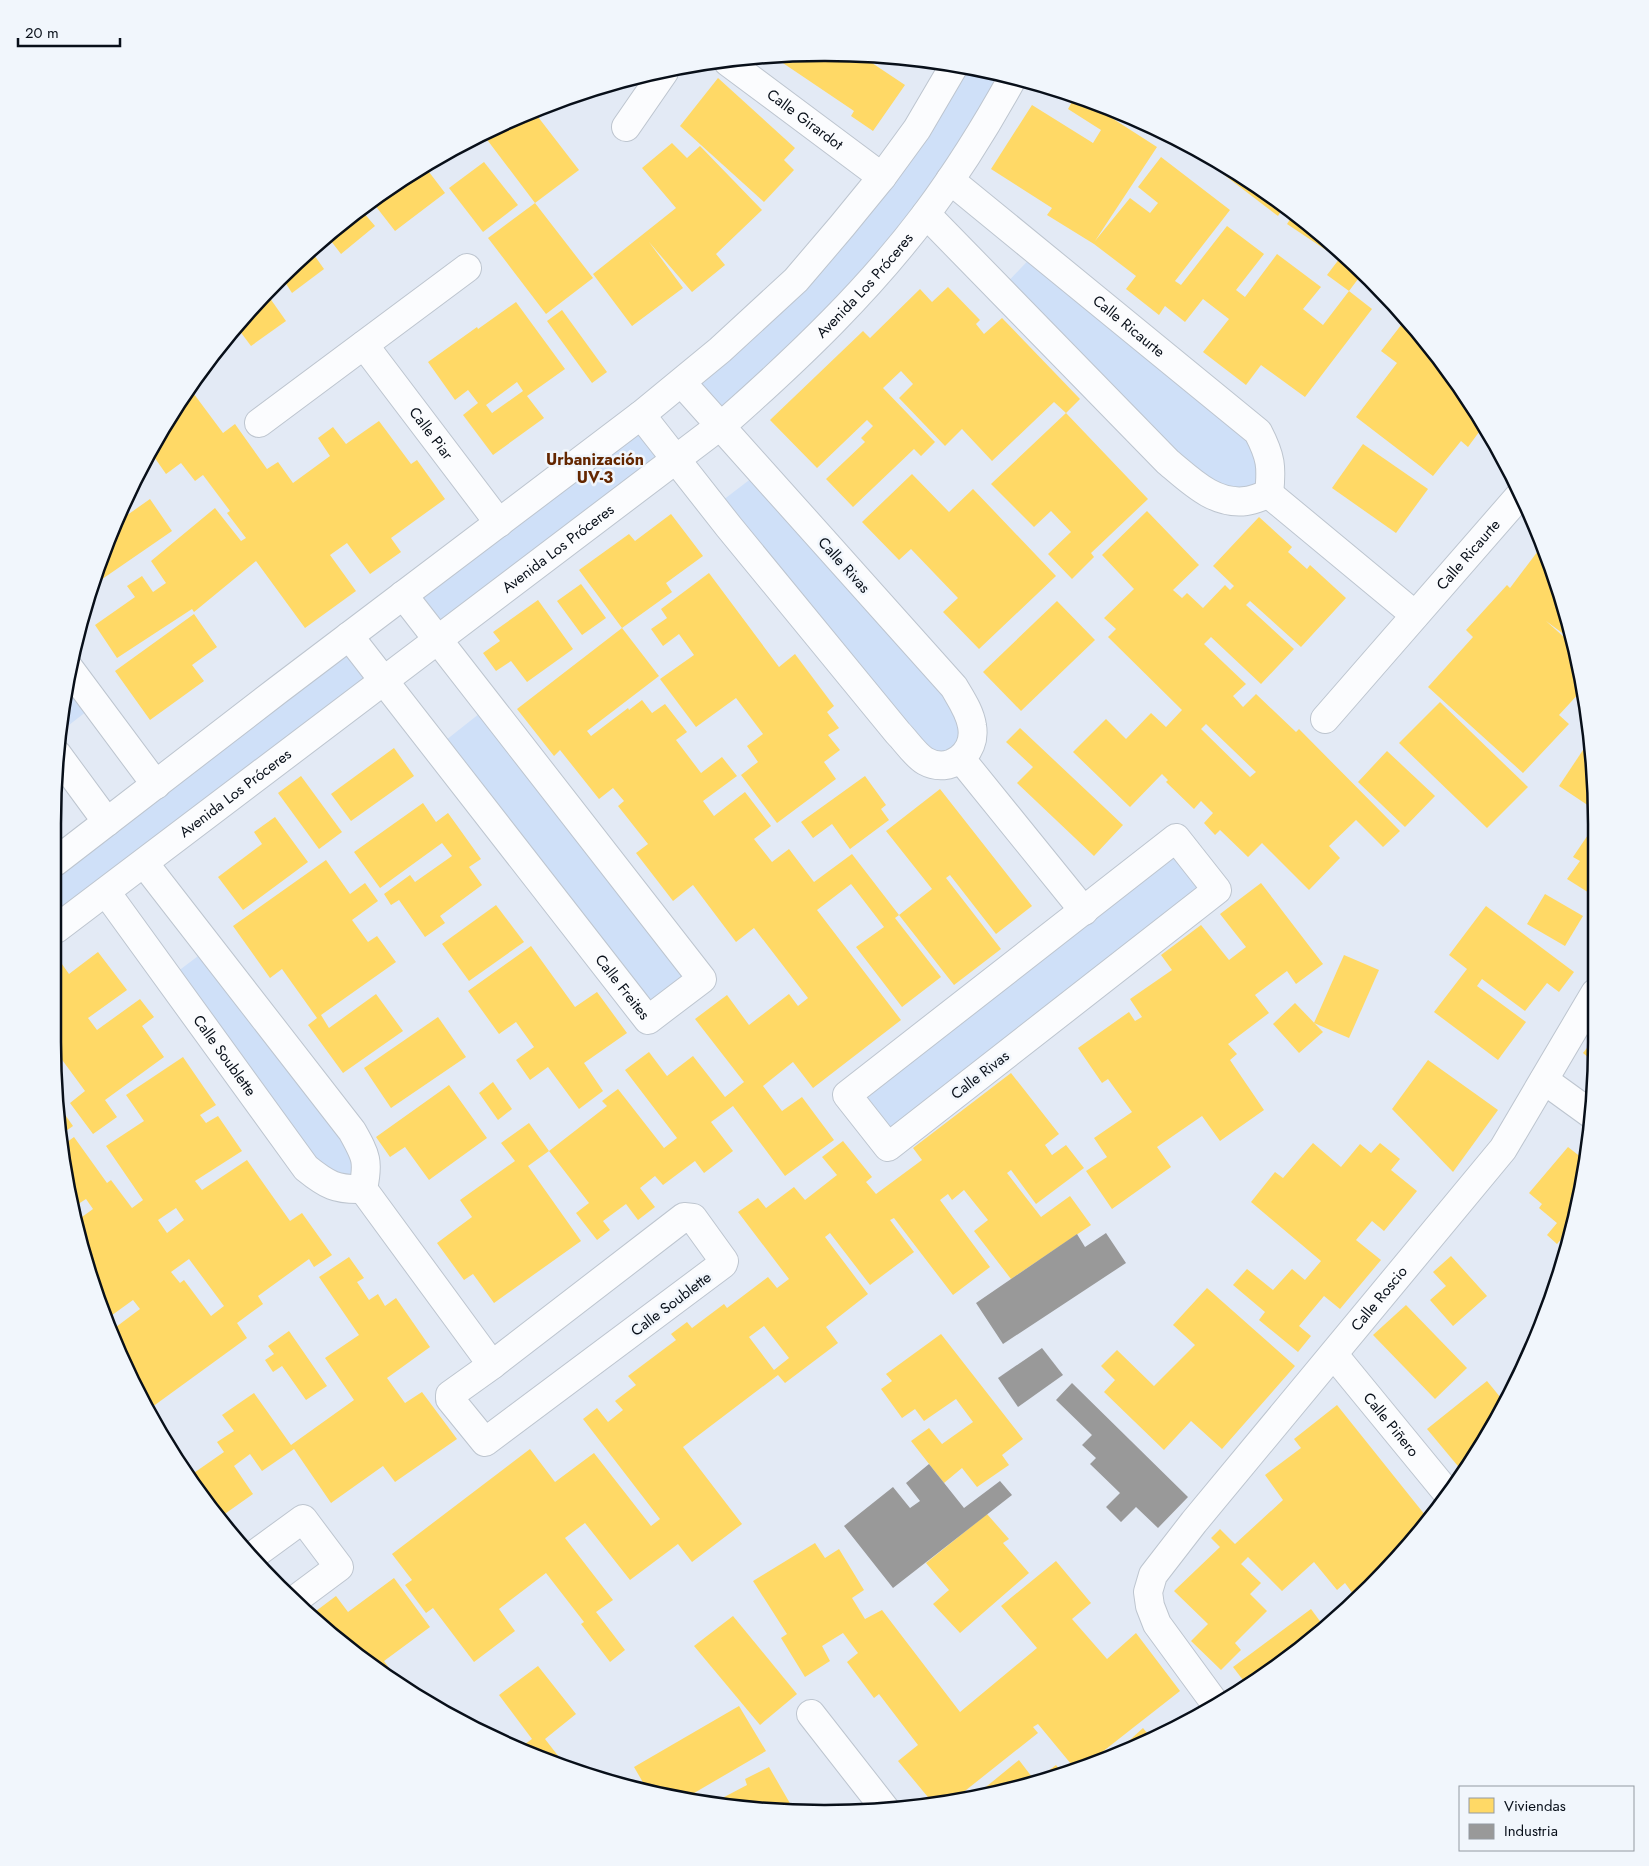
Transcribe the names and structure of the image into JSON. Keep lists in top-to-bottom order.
{
  "streets": {
    "street": [
      "Calle Girardot",
      "Avenida Los Próceres",
      "Calle Ricaurte",
      "Calle Piar",
      "Calle Rivas",
      "Calle Freites",
      "Calle Soublette",
      "Calle Roscio",
      "Calle Piñero"
    ]
  },
  "crossings": [
    ["Avenida Los Próceres", "Calle Ricaurte"],
    ["Avenida Los Próceres", "Calle Rivas"],
    ["Avenida Los Próceres", "Calle Freites"],
    ["Avenida Los Próceres", "Calle Soublette"],
    ["Calle Roscio", "Calle Piñero"]
  ],
  "districts": ["Urbanización UV-3"],
  "legend": ["Viviendas", "Industria"],
  "scale_bar": "20 m"
}
